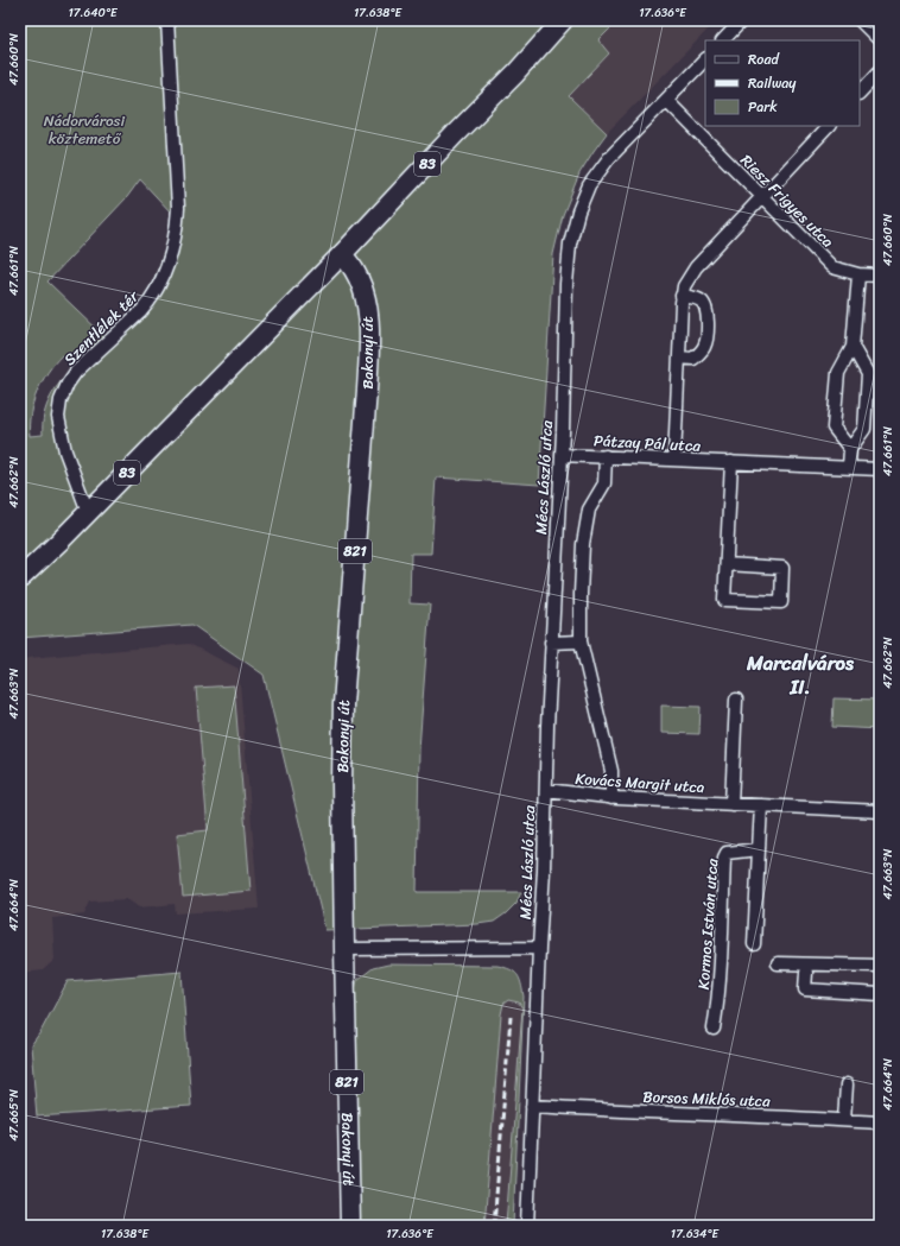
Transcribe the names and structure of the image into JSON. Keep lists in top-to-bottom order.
{
  "streets": {
    "main road": ["83", "Bakonyi út", "821"],
    "street": [
      "Riesz Frigyes utca",
      "Szentlélek tér",
      "Pátzay Pál utca",
      "Mécs László utca",
      "Kovács Margit utca",
      "Kormos István utca",
      "Borsos Miklós utca"
    ]
  },
  "crossings": [
    ["83", "Szentlélek tér"],
    ["83", "Bakonyi út"],
    ["Riesz Frigyes utca", "Mécs László utca"],
    ["Pátzay Pál utca", "Mécs László utca"],
    ["Mécs László utca", "Kovács Margit utca"],
    ["Mécs László utca", "Borsos Miklós utca"]
  ],
  "districts": ["Marcalváros II."],
  "parks": ["Nádorvárosi köztemető"],
  "legend": ["Road", "Railway", "Park"],
  "coordinates": [
    "17.640°E",
    "17.638°E",
    "17.636°E",
    "47.660°N",
    "47.661°N",
    "47.662°N",
    "47.663°N",
    "47.664°N",
    "47.665°N",
    "17.634°E"
  ]
}
